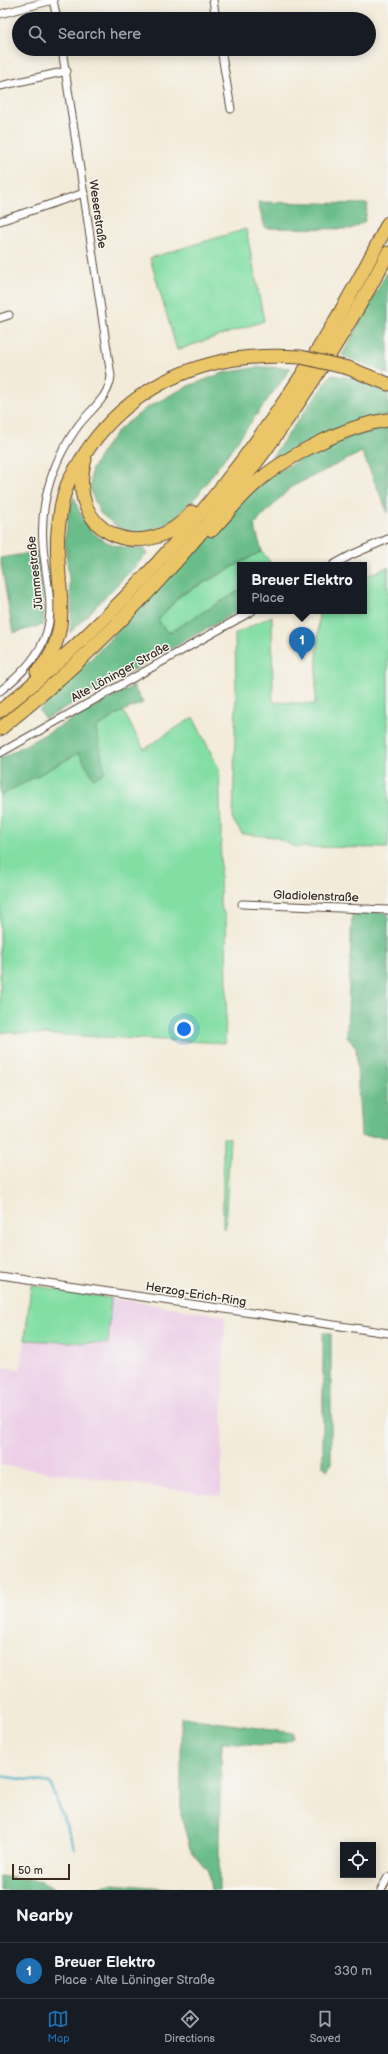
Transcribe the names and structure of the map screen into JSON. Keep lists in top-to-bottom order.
{
  "streets": {
    "street": [
      "Weserstraße",
      "Jümmestraße",
      "Alte Löninger Straße",
      "Gladiolenstraße",
      "Herzog-Erich-Ring"
    ]
  },
  "crossings": [
    ["Weserstraße", "Jümmestraße"]
  ],
  "scale_bar": "50 m",
  "page": {
    "search": "Search here",
    "popup": ["Breuer Elektro", "Place"],
    "pins": "1",
    "scale": "50 m",
    "heading": "Nearby",
    "list": [
      {
        "mark": "1",
        "name": "Breuer Elektro",
        "note": "Place · Alte Löninger Straße",
        "value": "330 m"
      }
    ],
    "nav": ["Map", "Directions", "Saved"]
  }
}
